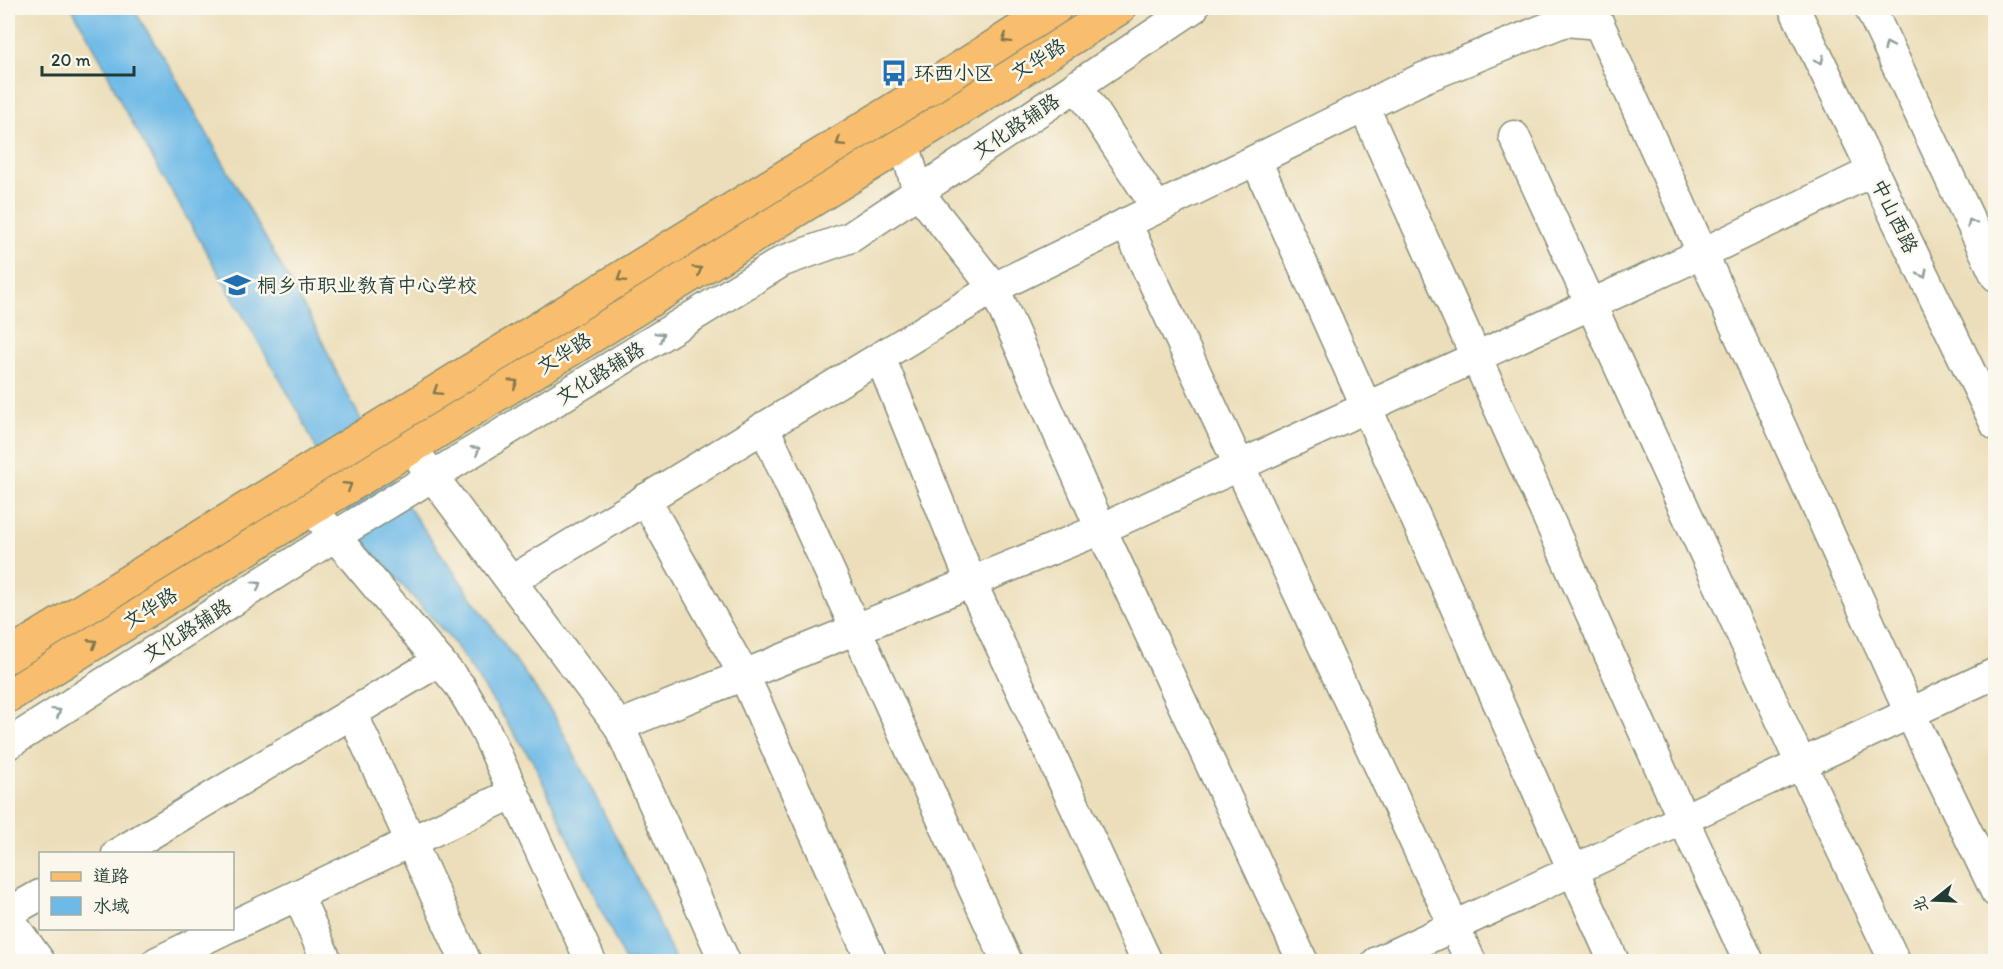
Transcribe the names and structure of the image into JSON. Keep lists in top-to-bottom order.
{
  "streets": {
    "main road": ["文华路"],
    "street": ["文化路辅路", "中山西路"]
  },
  "places": {
    "bus stop": ["环西小区"],
    "school or university": ["桐乡市职业教育中心学校"]
  },
  "legend": ["道路", "水域"],
  "scale_bar": "20 m",
  "north": "left"
}
